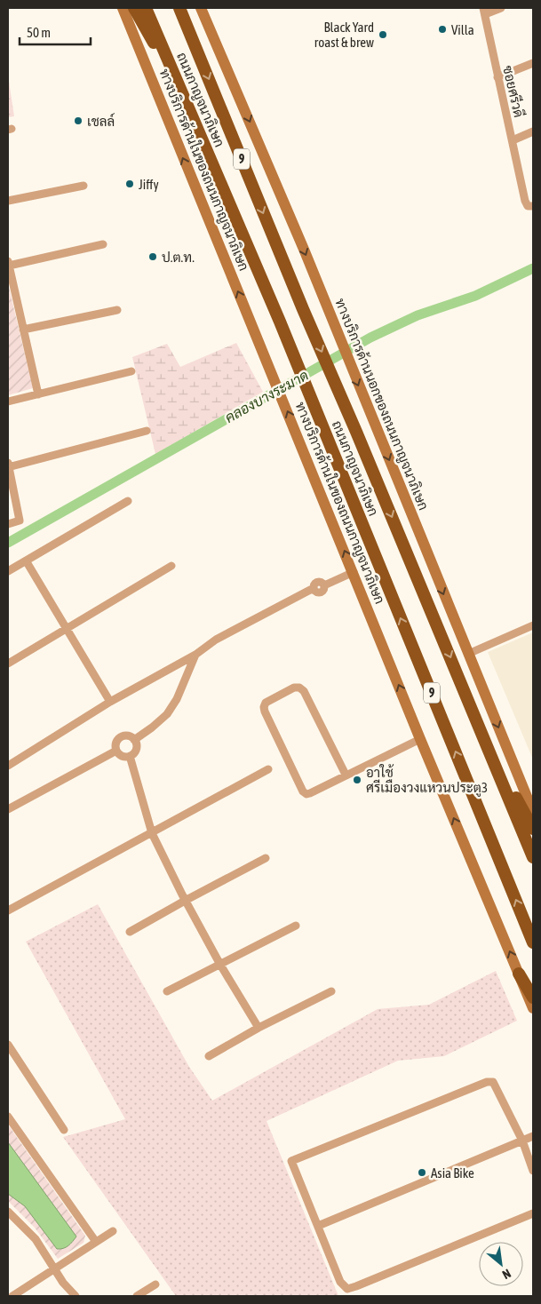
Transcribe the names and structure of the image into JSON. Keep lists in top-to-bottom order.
{
  "streets": {
    "highway": ["ถนนกาญจนาภิเษก", "9"],
    "main road": ["ทางบริการด้านในของถนนกาญจนาภิเษก", "ทางบริการด้านนอกของถนนกาญจนาภิเษก"],
    "street": ["ซอยศรีวดี"]
  },
  "one_way": ["ทางบริการด้านในของถนนกาญจนาภิเษก", "ทางบริการด้านนอกของถนนกาญจนาภิเษก"],
  "water": ["คลองบางระมาด"],
  "places": [
    "Villa",
    "Black Yard roast & brew",
    "เชลล์",
    "Jiffy",
    "ป.ต.ท.",
    "อาใช้ ศรีเมืองวงแหวนประตู3",
    "Asia Bike"
  ],
  "scale_bar": "50 m",
  "north": "bottom right"
}
